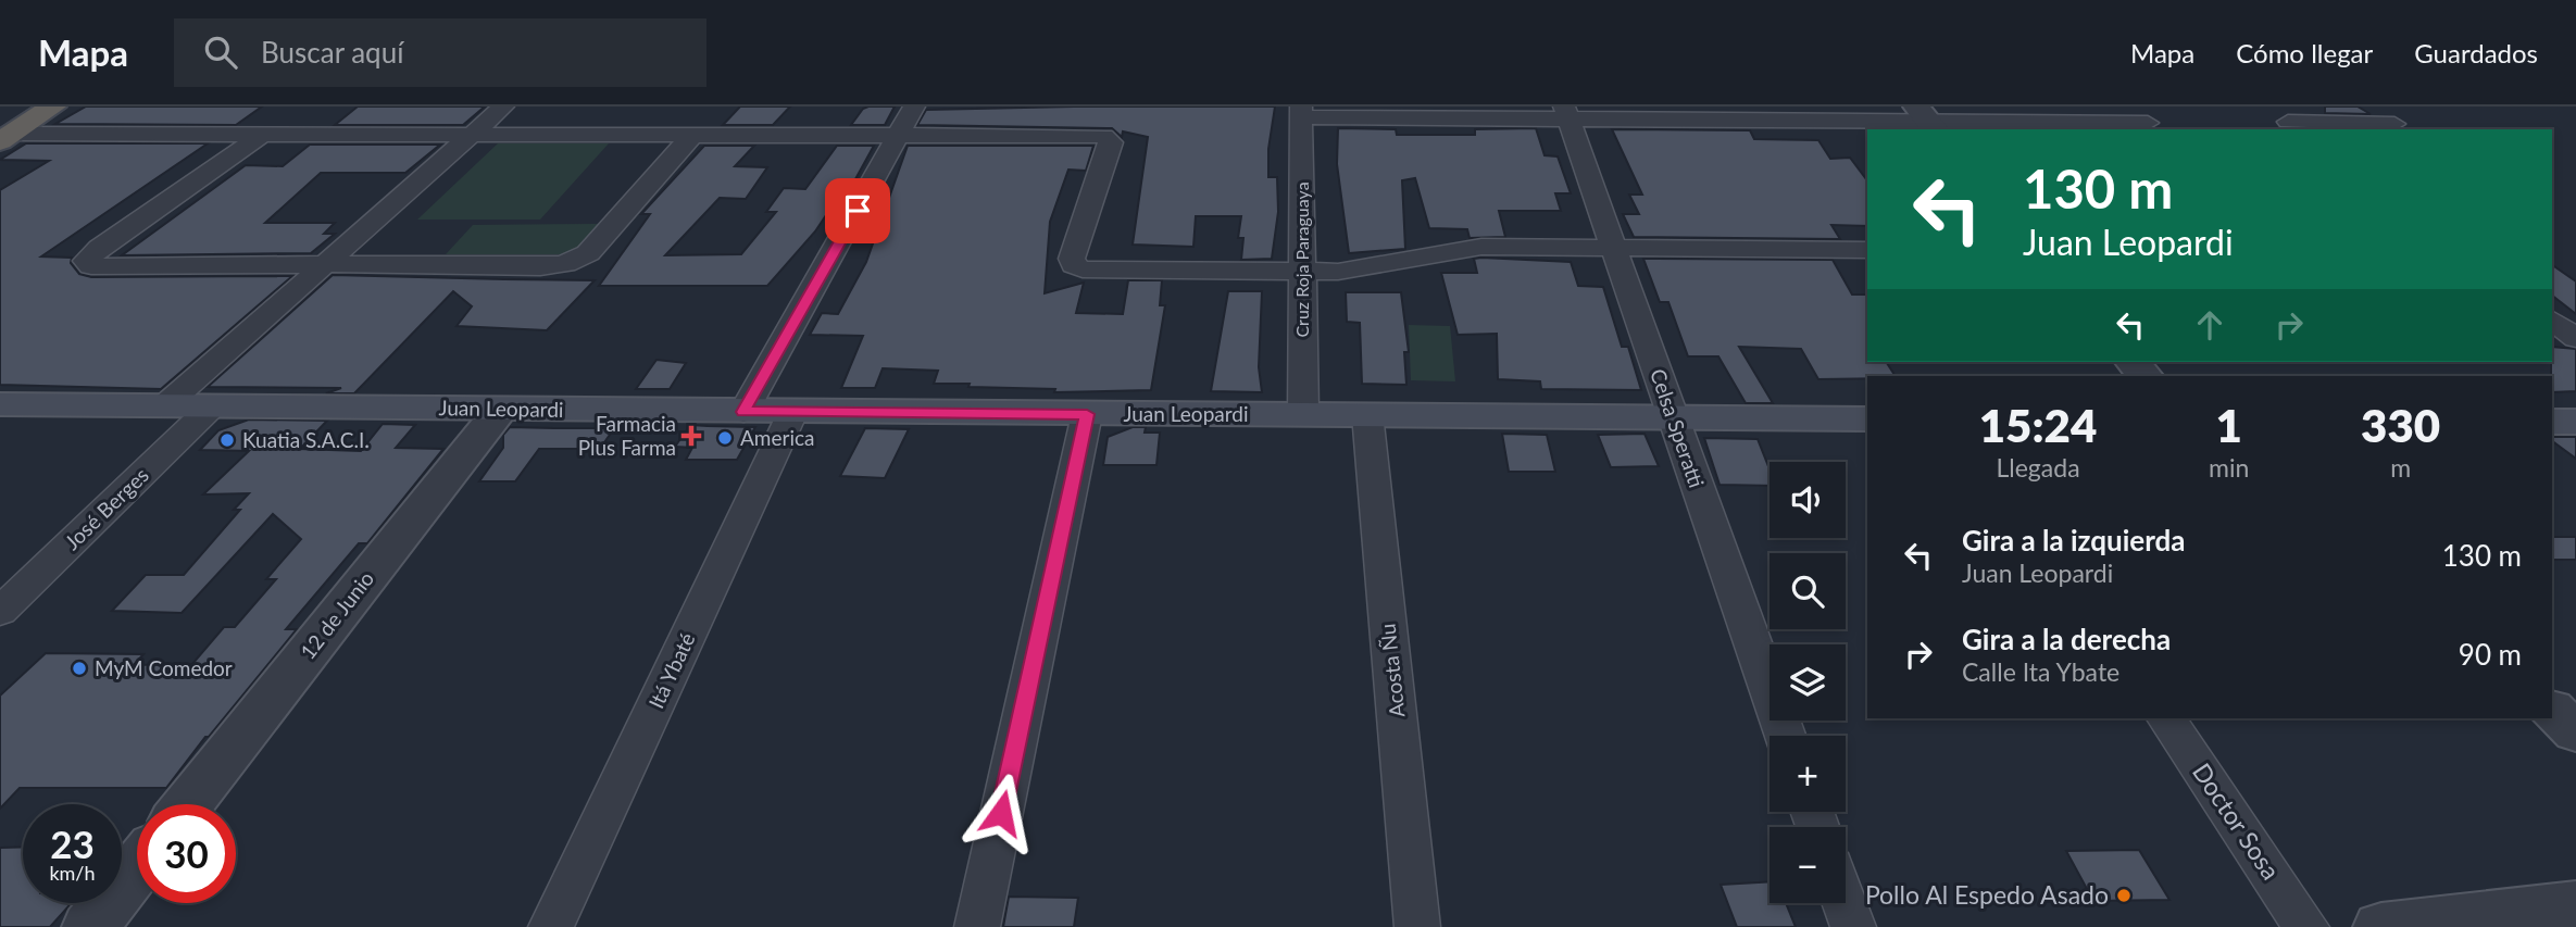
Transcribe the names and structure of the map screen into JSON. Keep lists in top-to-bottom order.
{
  "streets": {
    "main road": ["Juan Leopardi"],
    "street": [
      "Cruz Roja Paraguaya",
      "Celsa Speratti",
      "José Berges",
      "12 de Junio",
      "Itá Ybaté",
      "Acosta Ñu",
      "Doctor Sosa"
    ]
  },
  "crossings": [
    ["Cruz Roja Paraguaya", "Juan Leopardi"],
    ["Juan Leopardi", "Celsa Speratti"],
    ["Juan Leopardi", "José Berges"],
    ["Juan Leopardi", "12 de Junio"],
    ["Juan Leopardi", "Itá Ybaté"],
    ["Juan Leopardi", "Acosta Ñu"]
  ],
  "places": {
    "health": ["Farmacia Plus Farma"],
    "other": [
      "America",
      "Kuatia S.A.C.I.",
      "MyM Comedor",
      "Pollo Al Espedo Asado"
    ]
  },
  "page": {
    "header": "Mapa",
    "search": "Buscar aquí",
    "nav": ["Mapa", "Cómo llegar", "Guardados"],
    "turn": ["130 m", "Juan Leopardi"],
    "eta": [
      "15:24",
      "Llegada",
      "1",
      "min",
      "330",
      "m"
    ],
    "map_buttons": ["+", "−"],
    "list": [
      {
        "name": "Gira a la izquierda",
        "note": "Juan Leopardi",
        "value": "130 m"
      },
      {
        "name": "Gira a la derecha",
        "note": "Calle Ita Ybate",
        "value": "90 m"
      }
    ],
    "speed": "23 km/h",
    "limit": "30"
  }
}
